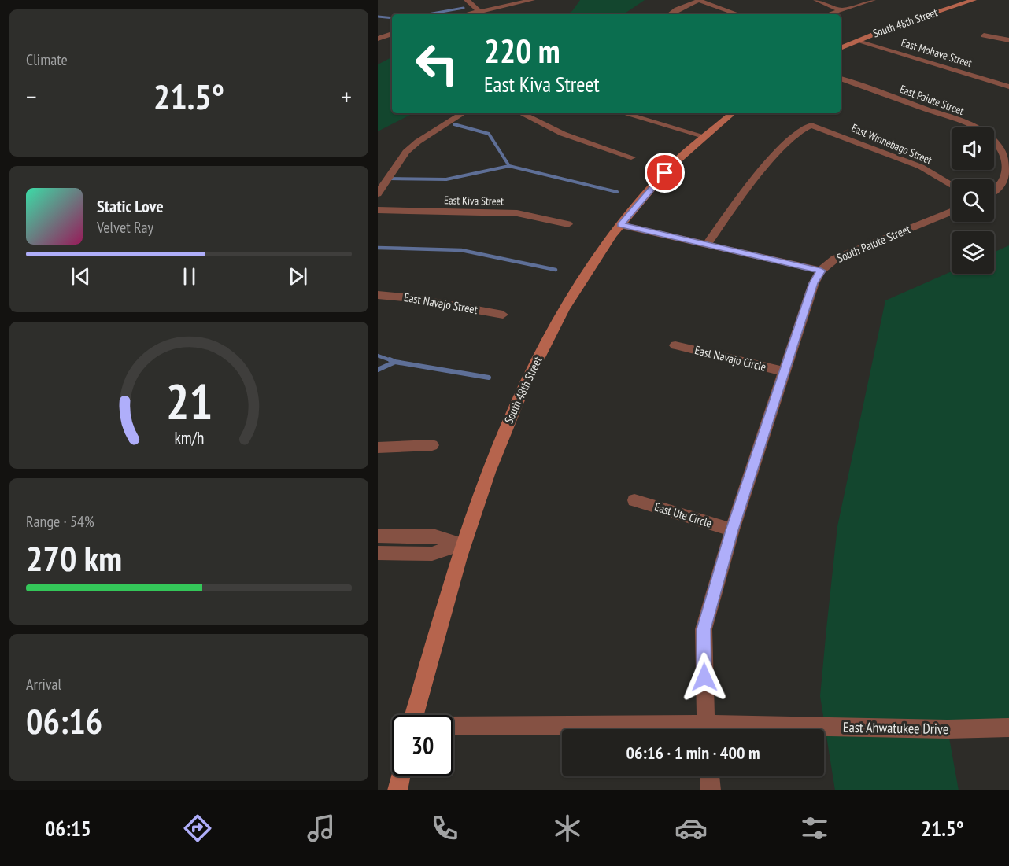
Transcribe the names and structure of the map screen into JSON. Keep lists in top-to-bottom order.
{
  "streets": {
    "main road": ["South 48th Street"],
    "street": [
      "East Mohave Street",
      "East Paiute Street",
      "East Winnebago Street",
      "East Kiva Street",
      "South Paiute Street",
      "East Navajo Street",
      "East Navajo Circle",
      "East Ute Circle",
      "East Ahwatukee Drive"
    ]
  },
  "crossings": [
    ["South 48th Street", "East Mohave Street"],
    ["South Paiute Street", "East Navajo Circle"],
    ["South Paiute Street", "East Ute Circle"]
  ],
  "page": {
    "tile": [
      "Climate",
      ["Range · 54%", "270 km"],
      ["Arrival", "06:16"]
    ],
    "turn": ["220 m", "East Kiva Street"],
    "heat": ["−", "21.5°", "+"],
    "song": ["Static Love", "Velvet Ray"],
    "limit": "30",
    "trip": "06:16 · 1 min · 400 m",
    "tabs": ["06:15", "21.5°"],
    "gauge": ["21", "km/h"]
  }
}
